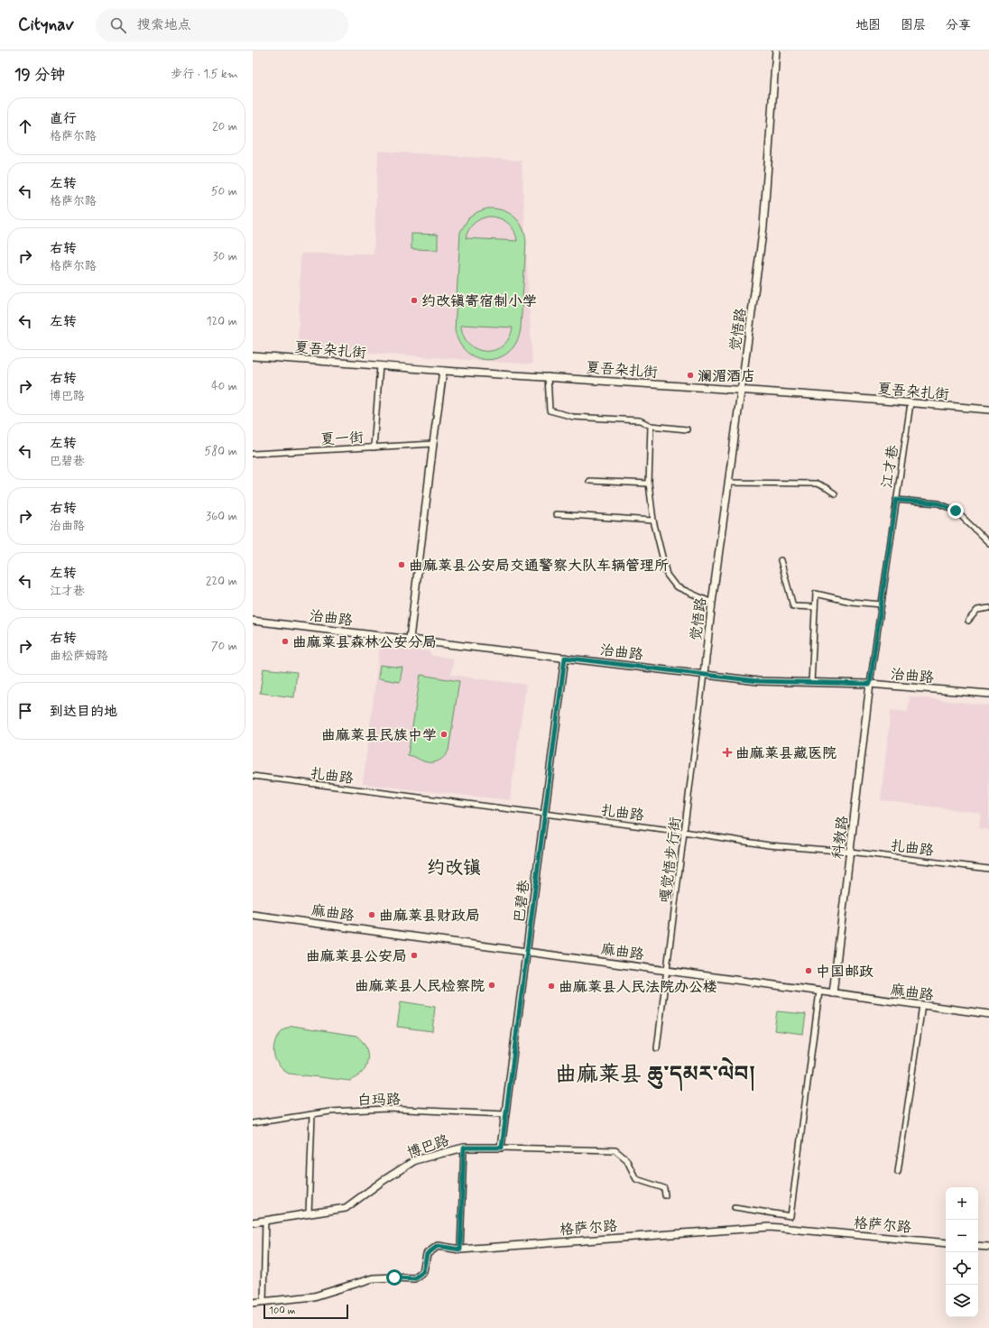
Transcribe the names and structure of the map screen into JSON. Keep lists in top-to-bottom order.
{
  "streets": {
    "street": [
      "觉悟路",
      "夏吾杂扎街",
      "夏一街",
      "江才巷",
      "治曲路",
      "扎曲路",
      "科教路",
      "嘎觉悟步行街",
      "巴碧巷",
      "麻曲路",
      "白玛路",
      "博巴路",
      "格萨尔路"
    ]
  },
  "crossings": [
    ["觉悟路", "夏吾杂扎街"],
    ["觉悟路", "治曲路"],
    ["觉悟路", "嘎觉悟步行街"],
    ["夏吾杂扎街", "江才巷"],
    ["江才巷", "治曲路"],
    ["江才巷", "科教路"],
    ["治曲路", "科教路"],
    ["治曲路", "嘎觉悟步行街"],
    ["治曲路", "巴碧巷"],
    ["扎曲路", "科教路"],
    ["扎曲路", "嘎觉悟步行街"],
    ["扎曲路", "巴碧巷"],
    ["科教路", "麻曲路"],
    ["嘎觉悟步行街", "麻曲路"],
    ["巴碧巷", "麻曲路"],
    ["巴碧巷", "白玛路"],
    ["巴碧巷", "博巴路"]
  ],
  "districts": ["约改镇", "曲麻莱县 ཆུ་དམར་ལེབ།"],
  "places": {
    "other": [
      "约改镇寄宿制小学",
      "澜湄酒店",
      "曲麻莱县公安局交通警察大队车辆管理所",
      "曲麻莱县森林公安分局",
      "曲麻莱县民族中学",
      "曲麻莱县财政局",
      "曲麻莱县公安局",
      "中国邮政",
      "曲麻莱县人民检察院",
      "曲麻莱县人民法院办公楼"
    ],
    "health": ["曲麻莱县藏医院"]
  },
  "scale_bar": "100 m",
  "page": {
    "header": "Citynav",
    "search": "搜索地点",
    "nav": ["地图", "图层", "分享"],
    "heading": ["19 分钟", "步行 · 1.5 km"],
    "list": [
      ["直行", "格萨尔路", "20 m"],
      ["左转", "格萨尔路", "50 m"],
      ["右转", "格萨尔路", "30 m"],
      ["左转", "120 m"],
      ["右转", "博巴路", "40 m"],
      ["左转", "巴碧巷", "580 m"],
      ["右转", "治曲路", "360 m"],
      ["左转", "江才巷", "220 m"],
      ["右转", "曲松萨姆路", "70 m"],
      "到达目的地"
    ],
    "map_buttons": ["+", "−"],
    "scale": "100 m"
  }
}
